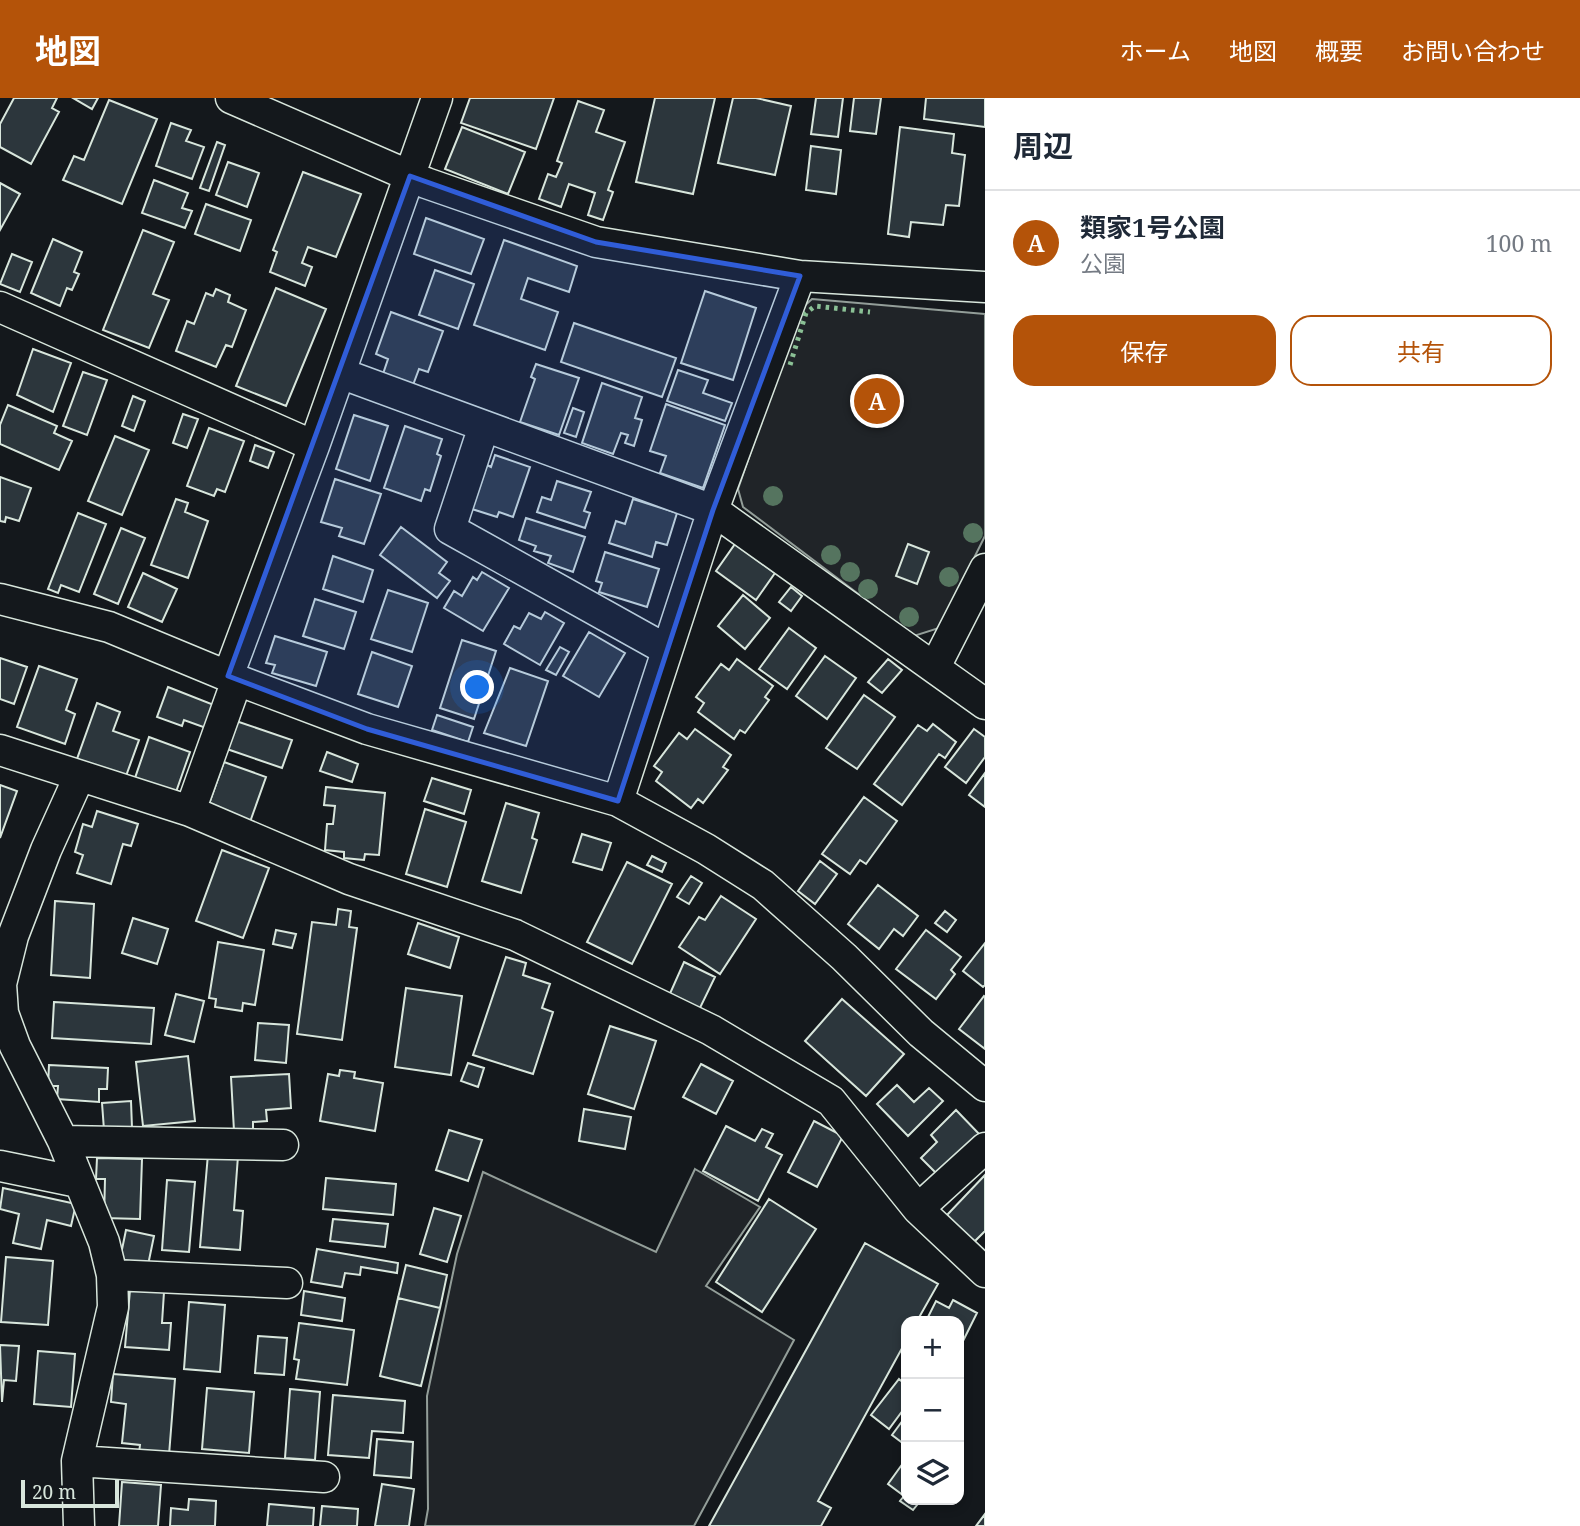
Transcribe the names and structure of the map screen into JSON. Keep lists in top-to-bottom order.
{
  "scale_bar": "20 m",
  "page": {
    "header": "地図",
    "nav": [
      "ホーム",
      "地図",
      "概要",
      "お問い合わせ"
    ],
    "heading": "周辺",
    "list": [
      {
        "mark": "A",
        "name": "類家1号公園",
        "note": "公園",
        "value": "100 m"
      }
    ],
    "buttons": ["保存", "共有"],
    "pins": "A",
    "map_buttons": ["+", "−"],
    "scale": "20 m"
  }
}
